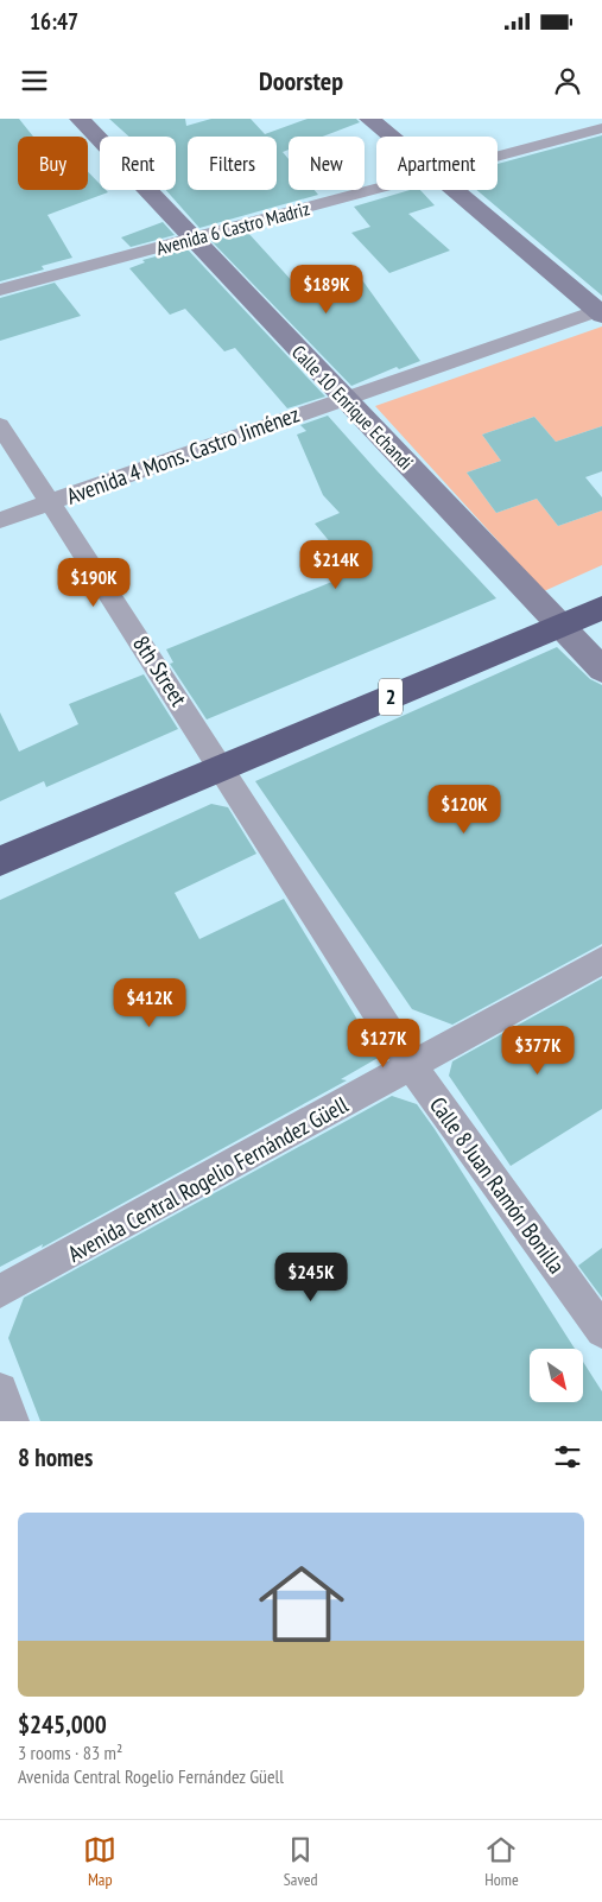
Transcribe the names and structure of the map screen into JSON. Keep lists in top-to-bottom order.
{
  "streets": {
    "highway": ["2"],
    "street": [
      "Avenida 6 Castro Madriz",
      "Calle 10 Enrique Echandi",
      "Avenida 4 Mons. Castro Jiménez",
      "8th Street",
      "Avenida Central Rogelio Fernández Güell",
      "Calle 8 Juan Ramón Bonilla"
    ]
  },
  "crossings": [
    ["Avenida 6 Castro Madriz", "Calle 10 Enrique Echandi"],
    ["Calle 10 Enrique Echandi", "Avenida 4 Mons. Castro Jiménez"],
    ["Calle 10 Enrique Echandi", "2"],
    ["Avenida 4 Mons. Castro Jiménez", "8th Street"],
    ["8th Street", "2"],
    ["8th Street", "Calle 8 Juan Ramón Bonilla"],
    ["2", "Calle 8 Juan Ramón Bonilla"],
    ["Avenida Central Rogelio Fernández Güell", "Calle 8 Juan Ramón Bonilla"]
  ],
  "north": "bottom right",
  "page": {
    "status": "16:47",
    "header": "Doorstep",
    "chip": [
      "Buy",
      "Rent",
      "Filters",
      "New",
      "Apartment"
    ],
    "price": [
      "$189K",
      "$214K",
      "$190K",
      "$120K",
      "$412K",
      "$127K",
      "$377K",
      "$245K"
    ],
    "heading": "8 homes",
    "list": [
      {
        "name": "$245,000",
        "note": "3 rooms · 83 m² · Avenida Central Rogelio Fernández Güell"
      }
    ],
    "tabs": ["Map", "Saved", "Home"]
  }
}
